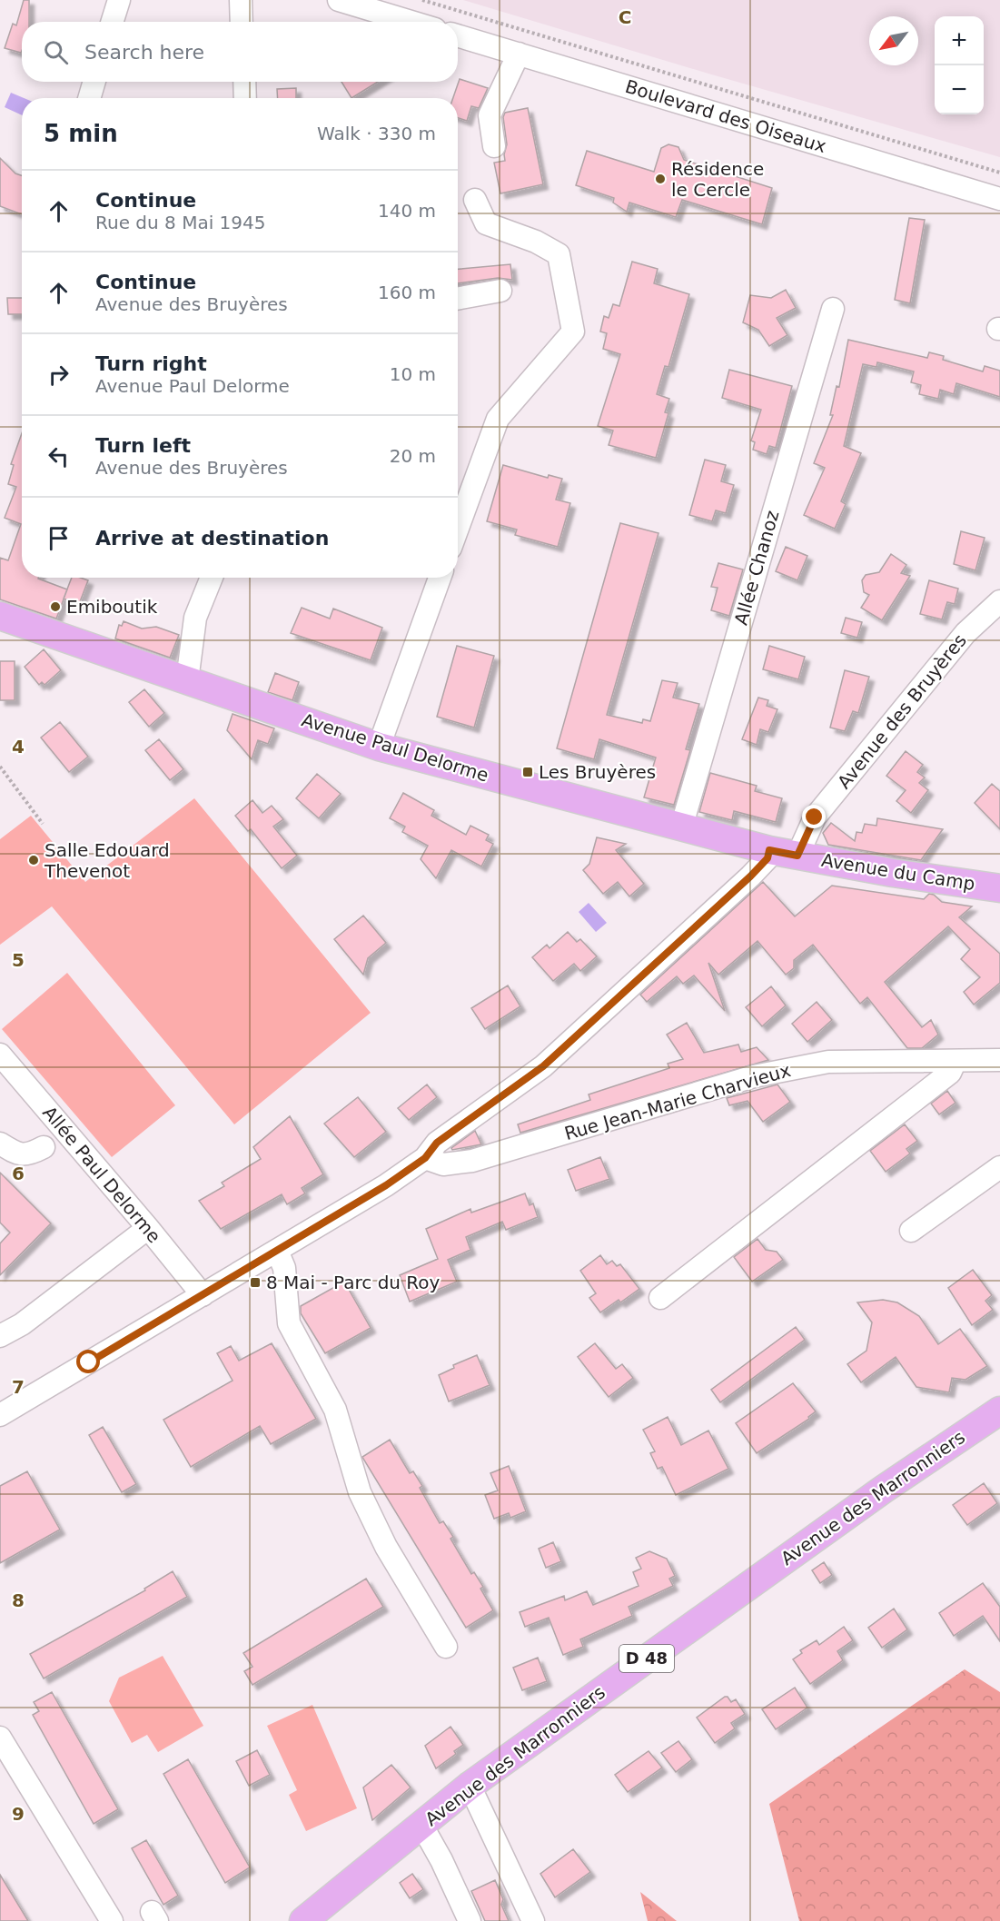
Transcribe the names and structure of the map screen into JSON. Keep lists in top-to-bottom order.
{
  "streets": {
    "main road": [
      "Avenue Paul Delorme",
      "Avenue du Camp",
      "Avenue des Marronniers",
      "D 48"
    ],
    "street": [
      "Boulevard des Oiseaux",
      "Allée Chanoz",
      "Avenue des Bruyères",
      "Rue Jean-Marie Charvieux",
      "Allée Paul Delorme"
    ]
  },
  "crossings": [
    ["Allée Chanoz", "Avenue Paul Delorme"],
    ["Avenue des Bruyères", "Avenue Paul Delorme"],
    ["Avenue des Bruyères", "Avenue du Camp"],
    ["Avenue Paul Delorme", "Avenue du Camp"]
  ],
  "places": {
    "other": ["Résidence le Cercle", "Emiboutik", "Salle Edouard Thevenot"],
    "transit": ["Les Bruyères", "8 Mai - Parc du Roy"]
  },
  "north": "bottom left",
  "page": {
    "map_buttons": ["+", "−"],
    "search": "Search here",
    "heading": ["5 min", "Walk · 330 m"],
    "list": [
      ["Continue", "Rue du 8 Mai 1945", "140 m"],
      ["Continue", "Avenue des Bruyères", "160 m"],
      ["Turn right", "Avenue Paul Delorme", "10 m"],
      ["Turn left", "Avenue des Bruyères", "20 m"],
      "Arrive at destination"
    ]
  },
  "grid": {
    "columns": ["C"],
    "rows": [
      "4",
      "5",
      "6",
      "7",
      "8",
      "9"
    ]
  }
}
